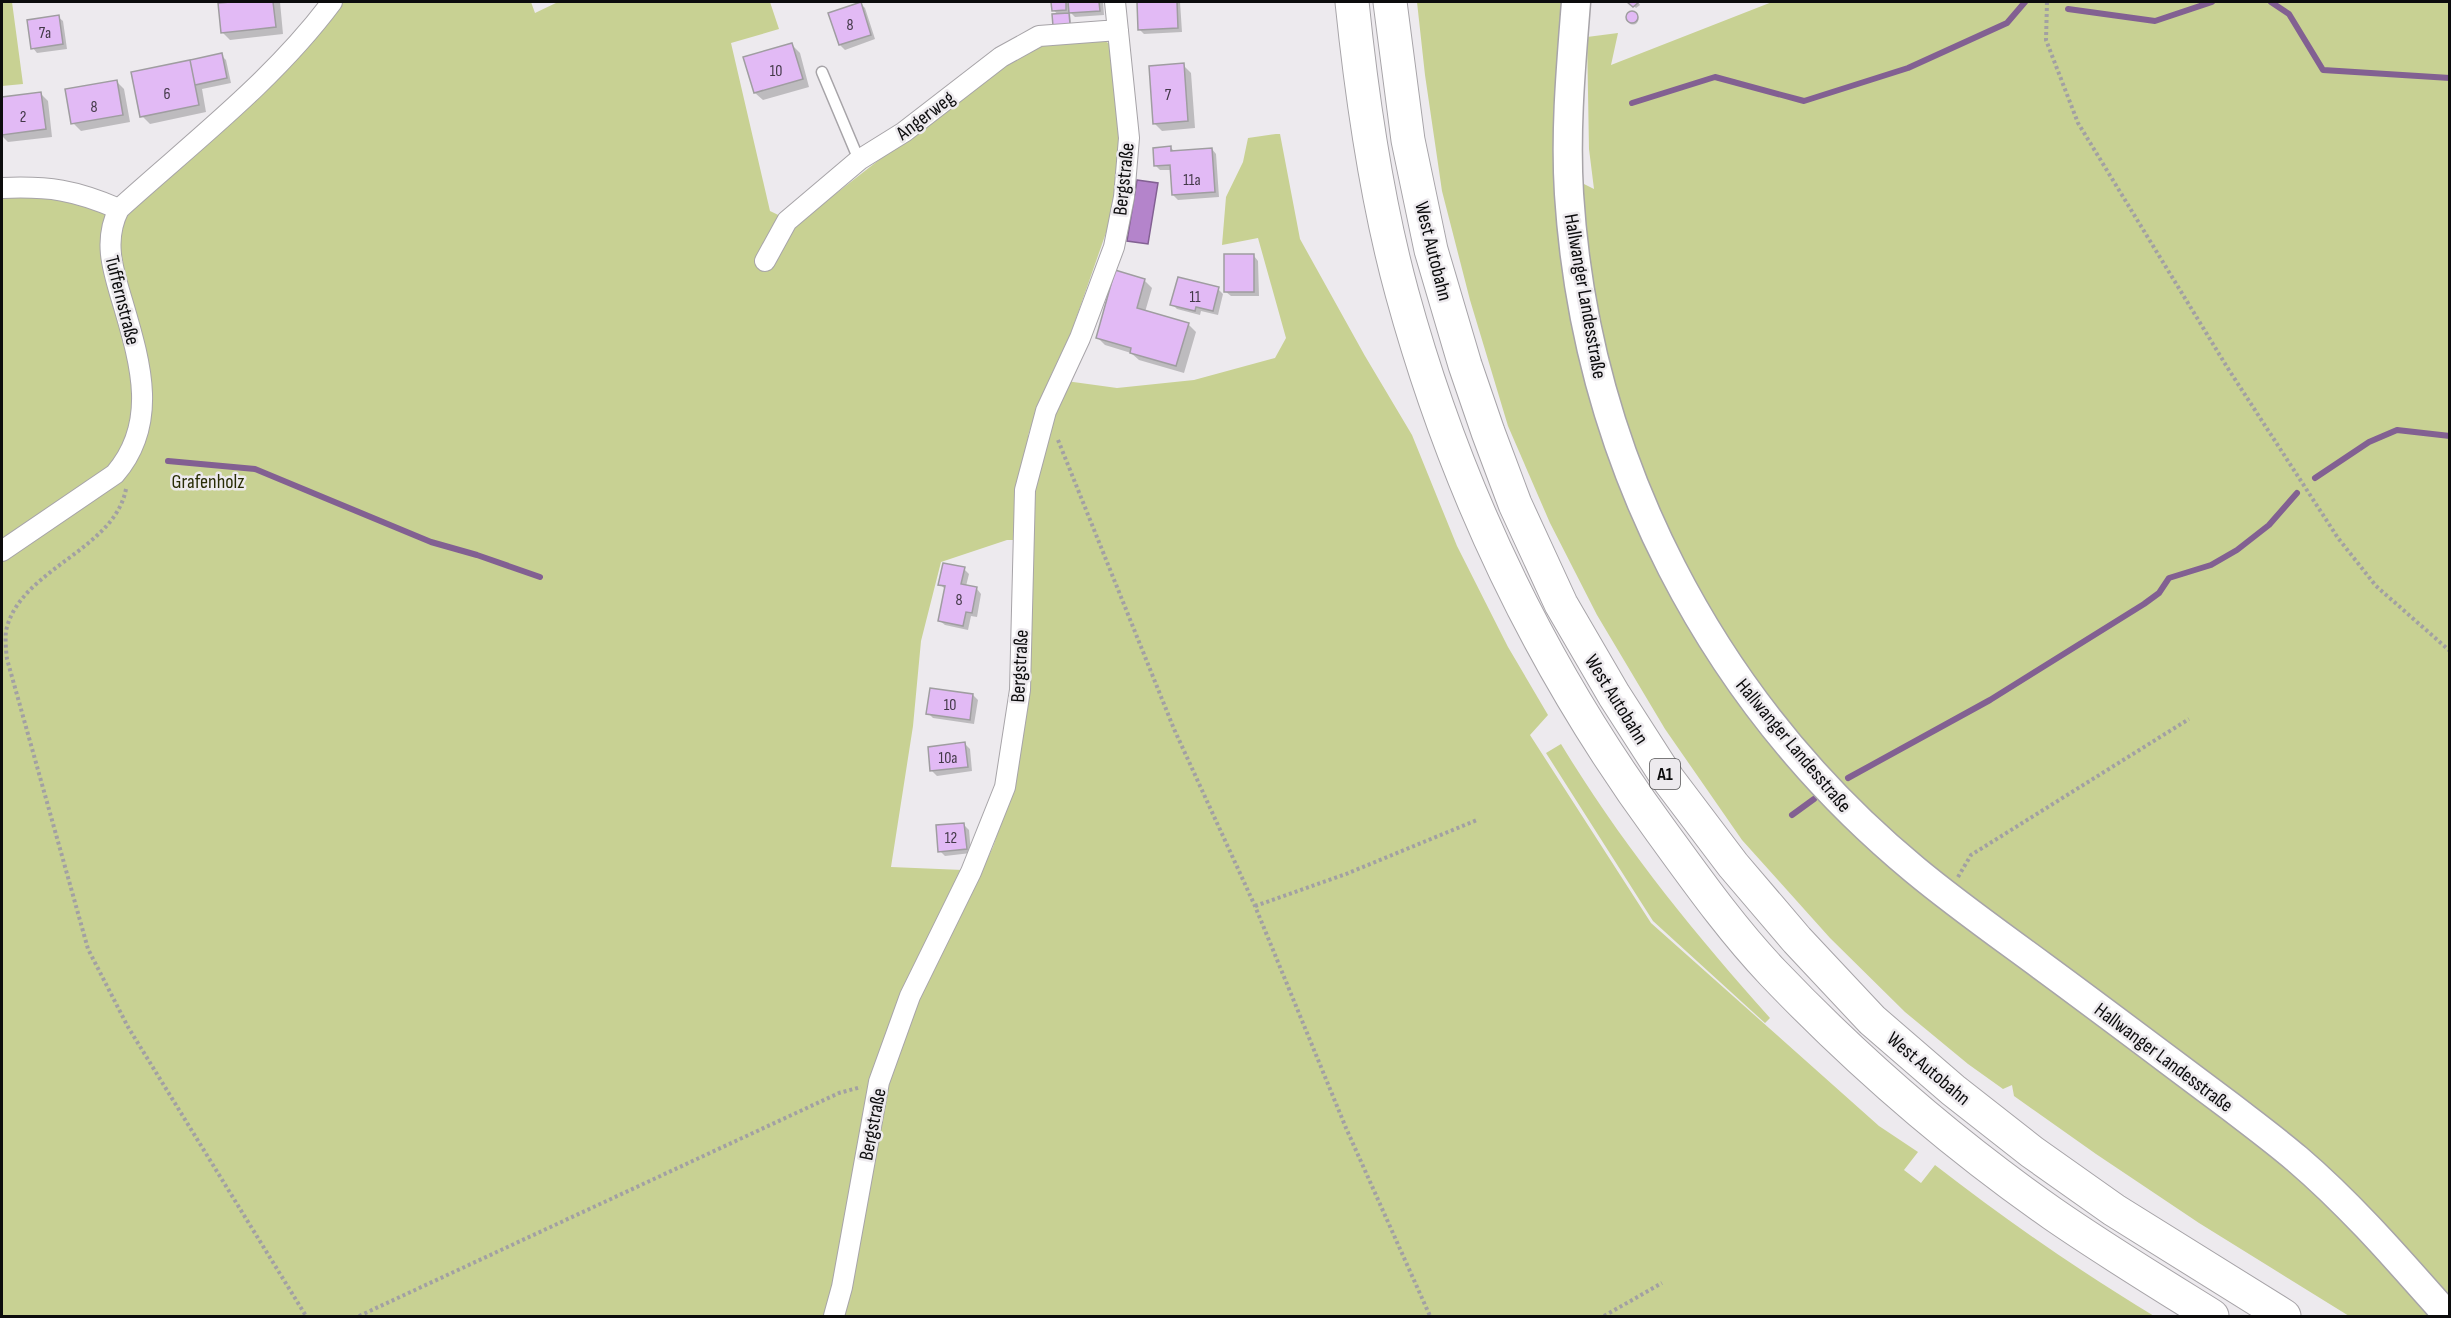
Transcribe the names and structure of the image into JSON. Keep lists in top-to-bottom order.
{
  "streets": {
    "highway": ["West Autobahn", "A1"],
    "street": [
      "Angerweg",
      "Bergstraße",
      "Hallwanger Landesstraße",
      "Tuffernstraße"
    ]
  },
  "crossings": [
    ["Angerweg", "Bergstraße"]
  ],
  "parks": ["Grafenholz"],
  "house_numbers": [
    "8",
    "7a",
    "10",
    "6",
    "7",
    "8",
    "2",
    "11a",
    "11",
    "8",
    "10",
    "10a",
    "12"
  ]
}
